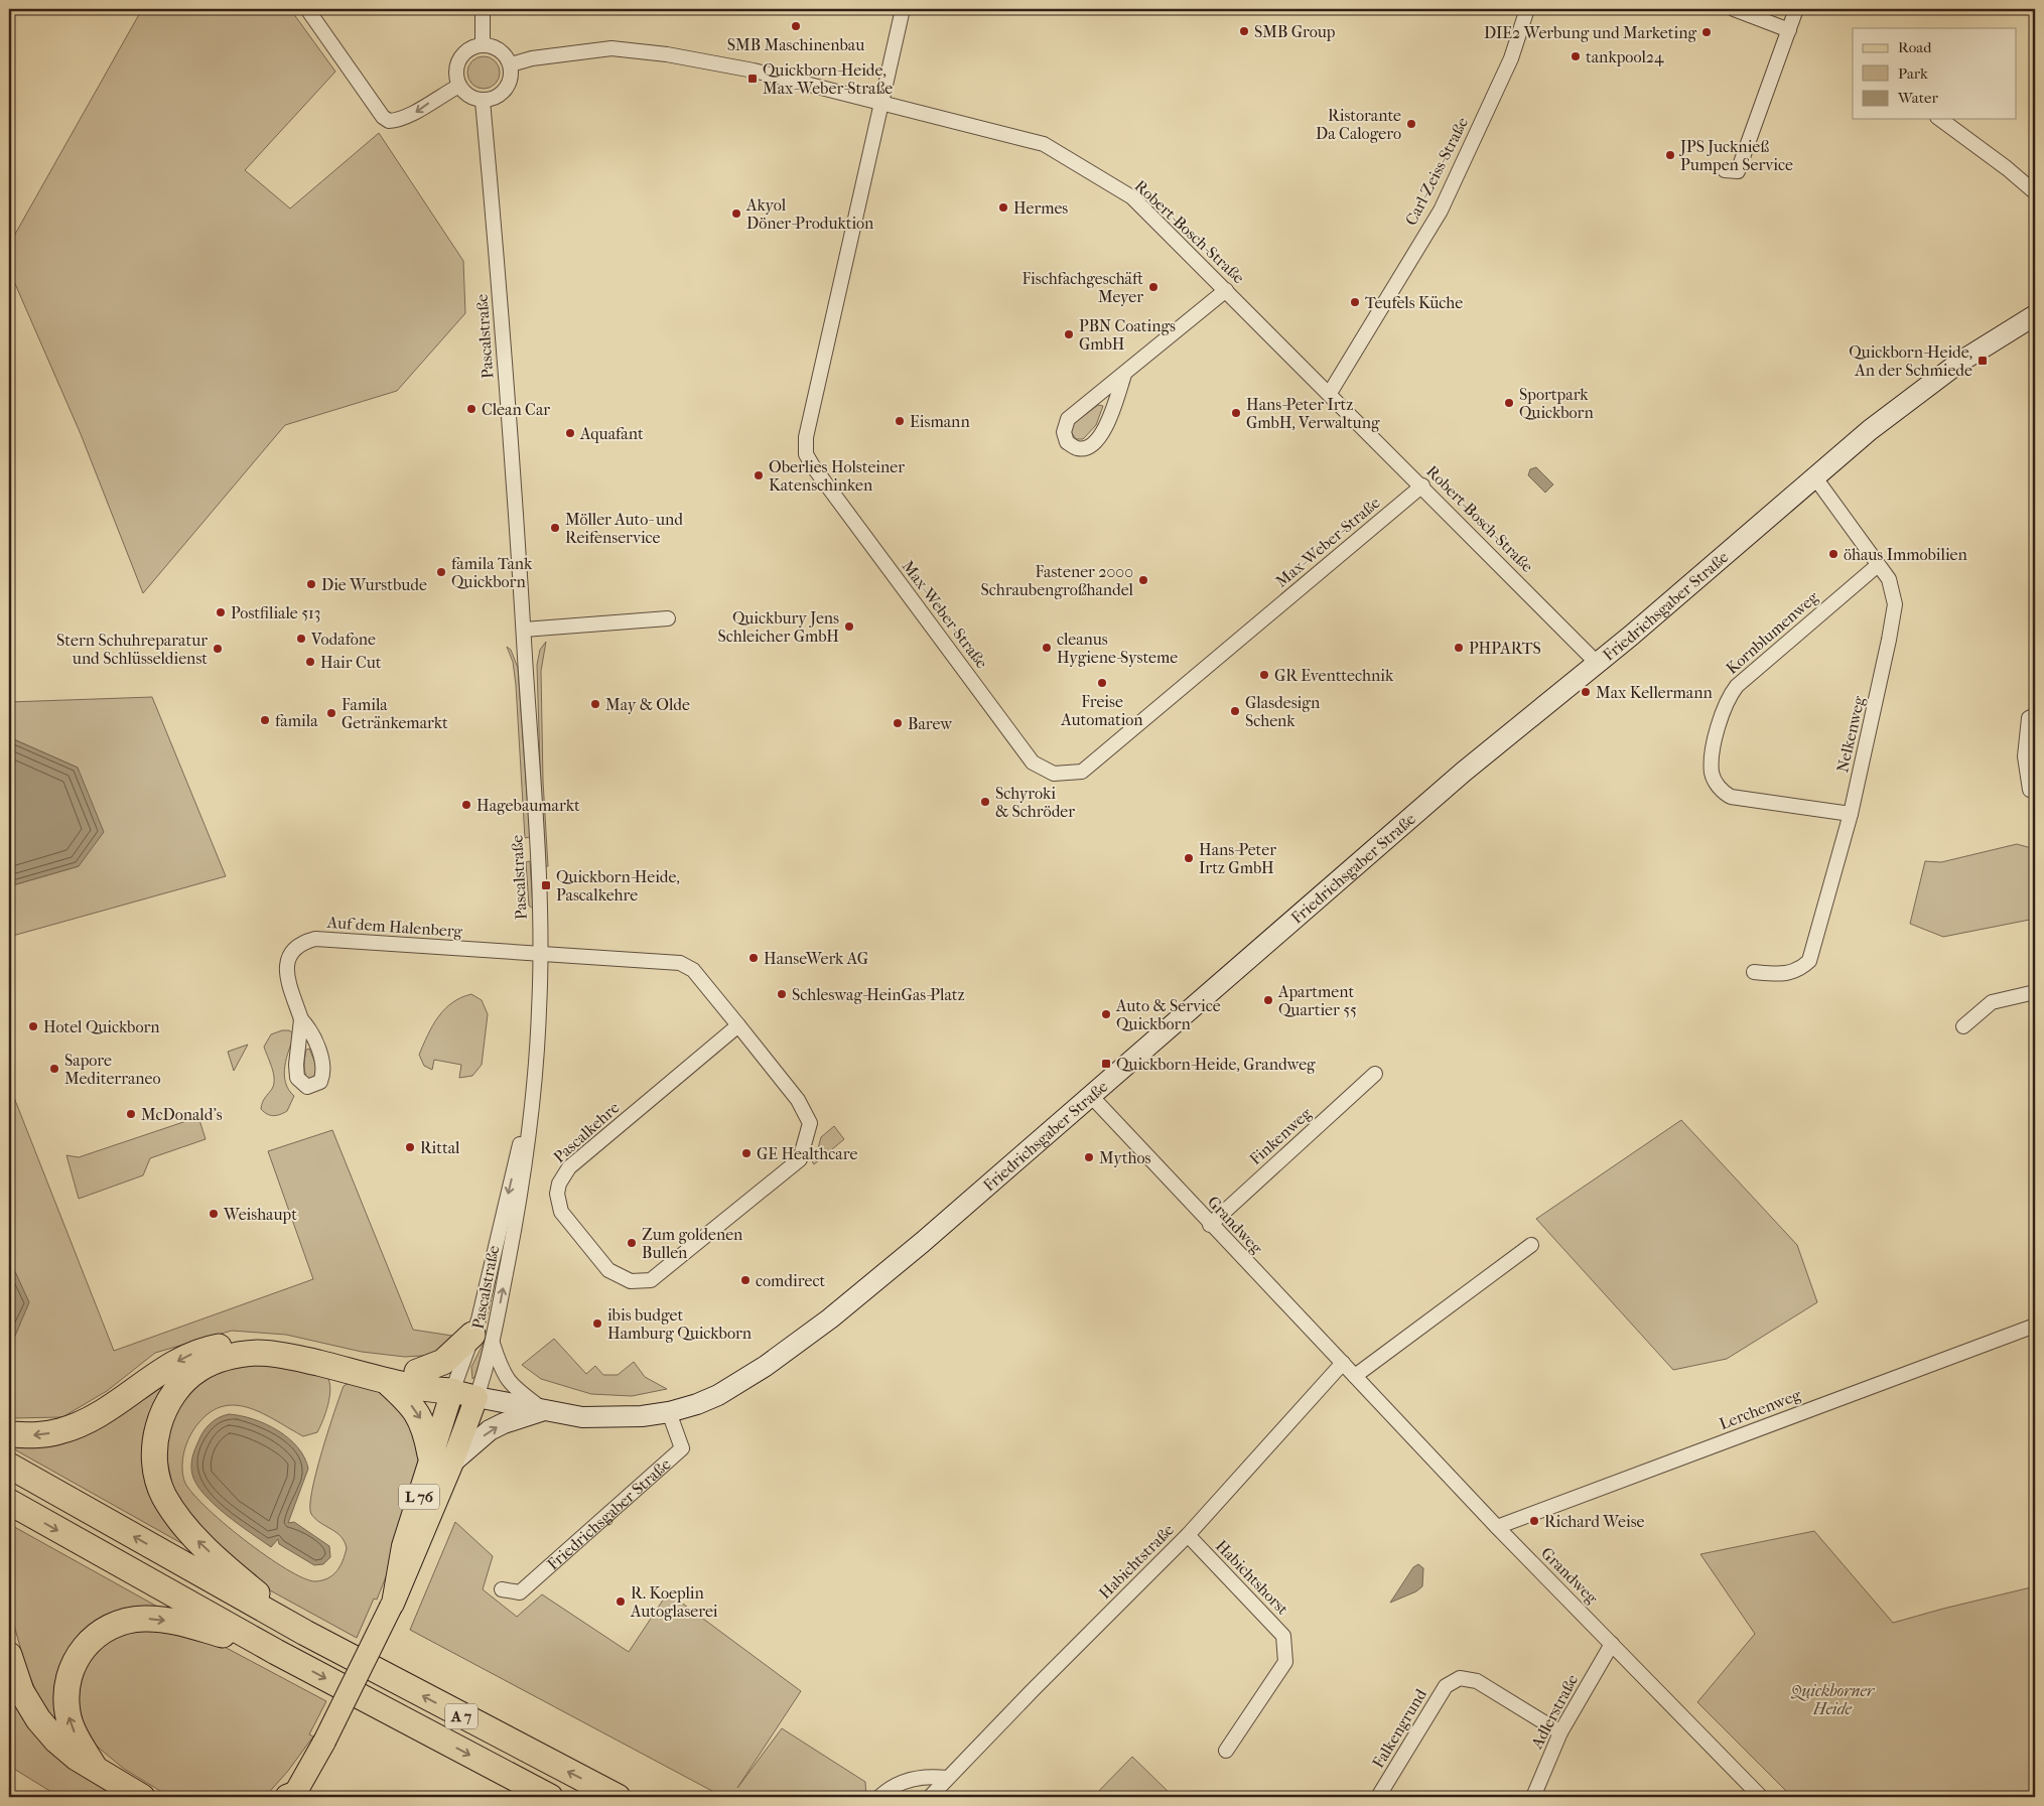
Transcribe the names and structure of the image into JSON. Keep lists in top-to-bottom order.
{
  "streets": {
    "highway": ["A 7"],
    "main road": ["Friedrichsgaber Straße", "L 76"],
    "street": [
      "Carl-Zeiss-Straße",
      "Robert-Bosch-Straße",
      "Pascalstraße",
      "Max-Weber-Straße",
      "Kornblumenweg",
      "Nelkenweg",
      "Auf dem Halenberg",
      "Pascalkehre",
      "Finkenweg",
      "Grandweg",
      "Lerchenweg",
      "Habichtstraße",
      "Habichtshorst",
      "Adlerstraße",
      "Falkengrund"
    ]
  },
  "crossings": [
    ["Carl-Zeiss-Straße", "Robert-Bosch-Straße"],
    ["Robert-Bosch-Straße", "Pascalstraße"],
    ["Robert-Bosch-Straße", "Max-Weber-Straße"],
    ["Robert-Bosch-Straße", "Friedrichsgaber Straße"],
    ["Pascalstraße", "Friedrichsgaber Straße"],
    ["Pascalstraße", "Auf dem Halenberg"],
    ["Pascalstraße", "L 76"],
    ["Friedrichsgaber Straße", "Nelkenweg"],
    ["Friedrichsgaber Straße", "Grandweg"],
    ["Friedrichsgaber Straße", "L 76"],
    ["Kornblumenweg", "Nelkenweg"],
    ["Finkenweg", "Grandweg"],
    ["Grandweg", "Lerchenweg"],
    ["Grandweg", "Habichtstraße"],
    ["Grandweg", "Adlerstraße"],
    ["Habichtstraße", "Habichtshorst"],
    ["Adlerstraße", "Falkengrund"]
  ],
  "parks": ["Quickborner Heide"],
  "places": {
    "other": [
      "SMB Maschinenbau",
      "SMB Group",
      "DIE2 Werbung und Marketing",
      "tankpool24",
      "Ristorante Da Calogero",
      "JPS Jucknieß Pumpen Service",
      "Hermes",
      "Akyol Döner-Produktion",
      "Fischfachgeschäft Meyer",
      "Teufels Küche",
      "PBN Coatings GmbH",
      "Sportpark Quickborn",
      "Clean Car",
      "Hans-Peter Irtz GmbH, Verwaltung",
      "Eismann",
      "Aquafant",
      "Oberlies Holsteiner Katenschinken",
      "Möller Auto- und Reifenservice",
      "öhaus Immobilien",
      "famila Tank Quickborn",
      "Fastener 2000 Schraubengroßhandel",
      "Die Wurstbude",
      "Postfiliale 513",
      "Quickbury Jens Schleicher GmbH",
      "Vodafone",
      "cleanus Hygiene-Systeme",
      "PHPARTS",
      "Stern Schuhreparatur und Schlüsseldienst",
      "Hair Cut",
      "GR Eventtechnik",
      "Freise Automation",
      "Max Kellermann",
      "May & Olde",
      "Glasdesign Schenk",
      "Famila Getränkemarkt",
      "famila",
      "Barew",
      "Schyroki & Schröder",
      "Hagebaumarkt",
      "Hans-Peter Irtz GmbH",
      "HanseWerk AG",
      "Schleswag-HeinGas-Platz",
      "Apartment Quartier 55",
      "Auto & Service Quickborn",
      "Hotel Quickborn",
      "Sapore Mediterraneo",
      "McDonald's",
      "Rittal",
      "GE Healthcare",
      "Mythos",
      "Weishaupt",
      "Zum goldenen Bullen",
      "comdirect",
      "ibis budget Hamburg Quickborn",
      "Richard Weise",
      "R. Koeplin Autoglaserei"
    ],
    "transit": [
      "Quickborn-Heide, Max-Weber-Straße",
      "Quickborn-Heide, An der Schmiede",
      "Quickborn-Heide, Pascalkehre",
      "Quickborn-Heide, Grandweg"
    ]
  },
  "legend": ["Road", "Park", "Water"]
}
